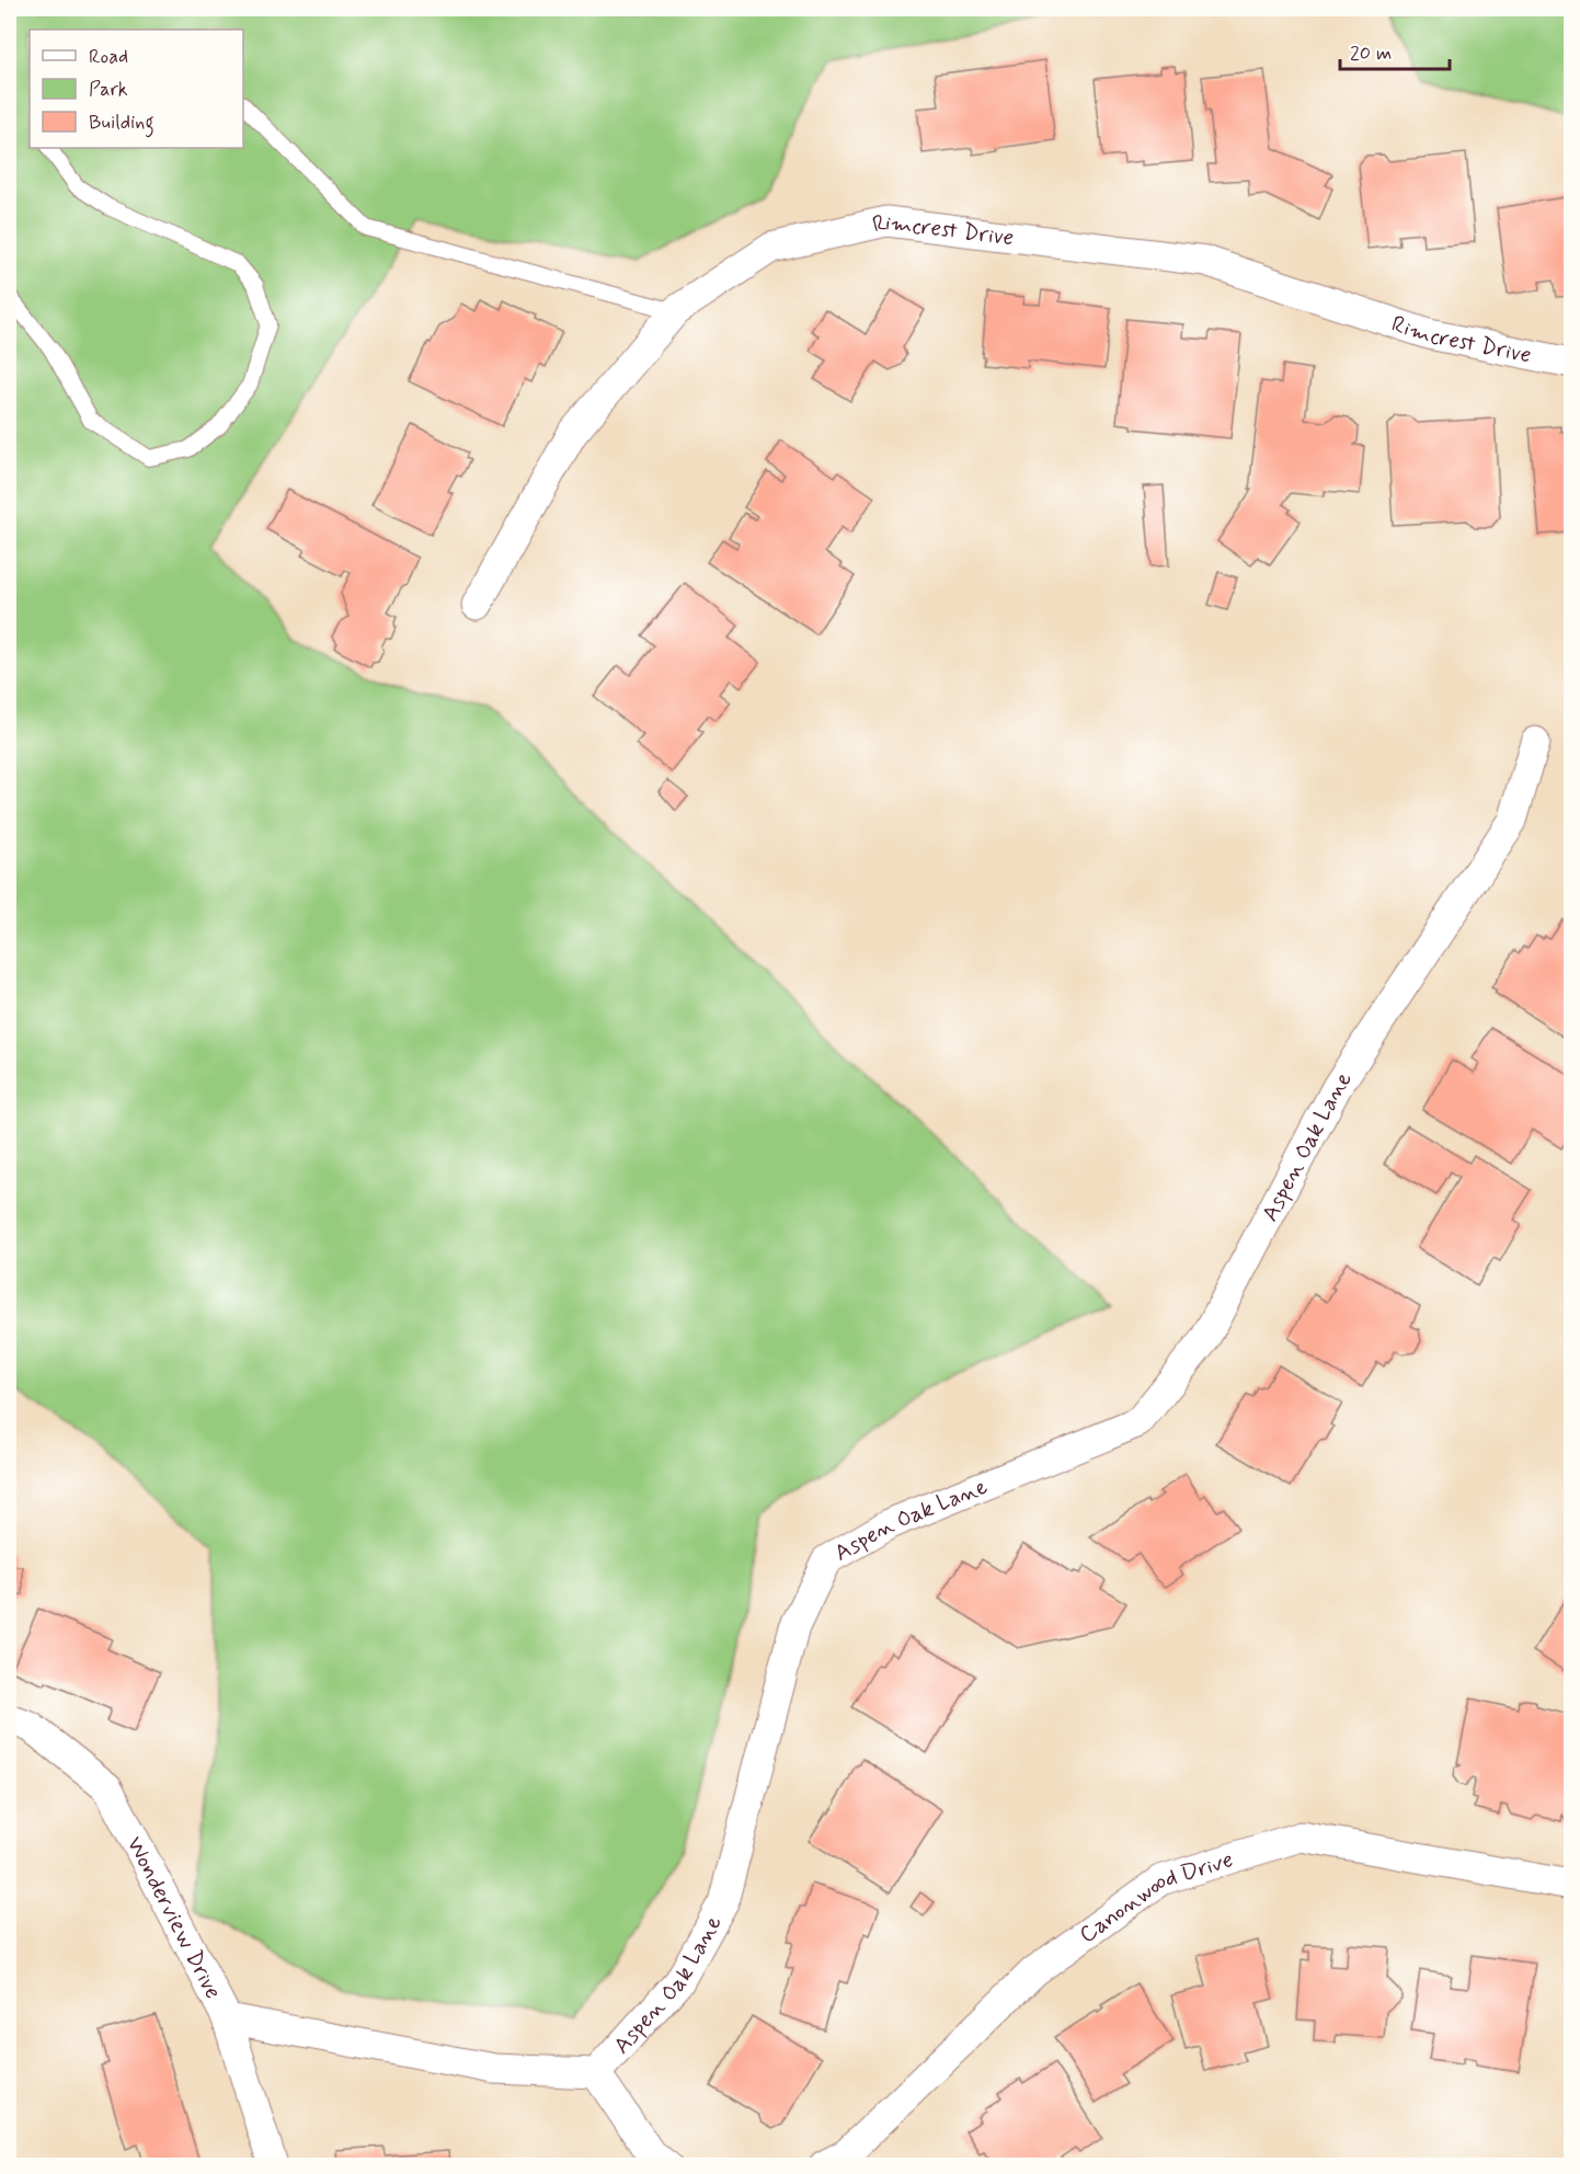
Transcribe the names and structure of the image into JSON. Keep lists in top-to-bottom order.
{
  "streets": {
    "street": [
      "Rimcrest Drive",
      "Aspen Oak Lane",
      "Canonwood Drive",
      "Wonderview Drive"
    ]
  },
  "crossings": [
    ["Aspen Oak Lane", "Wonderview Drive"]
  ],
  "legend": ["Road", "Park", "Building"],
  "scale_bar": "20 m"
}
